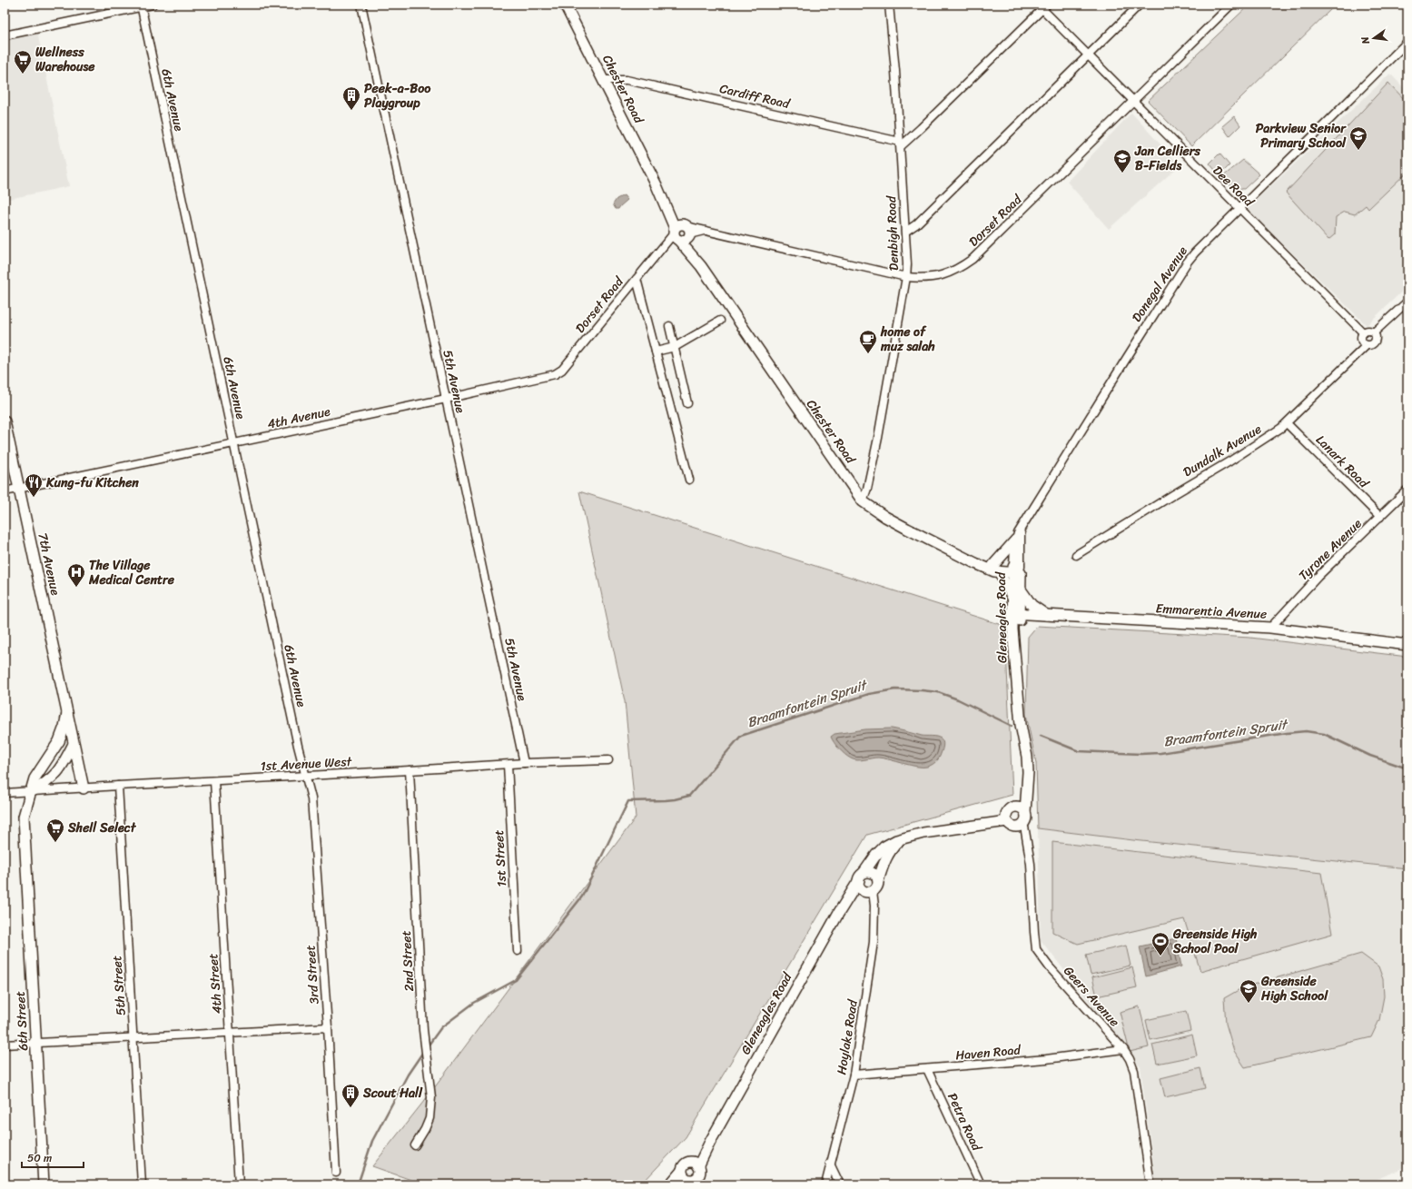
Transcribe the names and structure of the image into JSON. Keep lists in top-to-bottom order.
{
  "streets": {
    "street": [
      "Chester Road",
      "Cardiff Road",
      "6th Avenue",
      "Dee Road",
      "Dorset Road",
      "Denbigh Road",
      "Donegal Avenue",
      "5th Avenue",
      "4th Avenue",
      "Dundalk Avenue",
      "Lanark Road",
      "Tyrone Avenue",
      "7th Avenue",
      "Emmarentia Avenue",
      "Gleneagles Road",
      "1st Avenue West",
      "1st Street",
      "2nd Street",
      "3rd Street",
      "4th Street",
      "5th Street",
      "Geers Avenue",
      "6th Street",
      "Hoylake Road",
      "Haven Road",
      "Petra Road"
    ]
  },
  "crossings": [
    ["Chester Road", "Cardiff Road"],
    ["Chester Road", "Dorset Road"],
    ["Chester Road", "Denbigh Road"],
    ["Chester Road", "Donegal Avenue"],
    ["Chester Road", "Gleneagles Road"],
    ["Cardiff Road", "Denbigh Road"],
    ["6th Avenue", "4th Avenue"],
    ["6th Avenue", "1st Avenue West"],
    ["6th Avenue", "3rd Street"],
    ["Dee Road", "Dorset Road"],
    ["Dee Road", "Donegal Avenue"],
    ["Dee Road", "Dundalk Avenue"],
    ["Dorset Road", "Denbigh Road"],
    ["Dorset Road", "4th Avenue"],
    ["Donegal Avenue", "Gleneagles Road"],
    ["5th Avenue", "4th Avenue"],
    ["5th Avenue", "1st Avenue West"],
    ["4th Avenue", "7th Avenue"],
    ["Dundalk Avenue", "Lanark Road"],
    ["Lanark Road", "Tyrone Avenue"],
    ["Tyrone Avenue", "Emmarentia Avenue"],
    ["7th Avenue", "1st Avenue West"],
    ["7th Avenue", "6th Street"],
    ["Emmarentia Avenue", "Gleneagles Road"],
    ["Gleneagles Road", "Geers Avenue"],
    ["Gleneagles Road", "Hoylake Road"],
    ["1st Avenue West", "1st Street"],
    ["1st Avenue West", "2nd Street"],
    ["1st Avenue West", "3rd Street"],
    ["1st Avenue West", "4th Street"],
    ["1st Avenue West", "5th Street"],
    ["1st Avenue West", "6th Street"],
    ["Geers Avenue", "Haven Road"],
    ["Hoylake Road", "Haven Road"],
    ["Haven Road", "Petra Road"]
  ],
  "water": ["Braamfontein Spruit"],
  "places": {
    "supermarket": ["Wellness Warehouse", "Shell Select"],
    "building": ["Peek-a-Boo Playgroup", "Scout Hall"],
    "school or university": ["Parkview Senior Primary School", "Jan Celliers B-Fields", "Greenside High School"],
    "cafe": ["home of muz salah"],
    "restaurant": ["Kung-fu Kitchen"],
    "hospital": ["The Village Medical Centre"],
    "sports": ["Greenside High School Pool"]
  },
  "scale_bar": "50 m",
  "north": "left"
}
